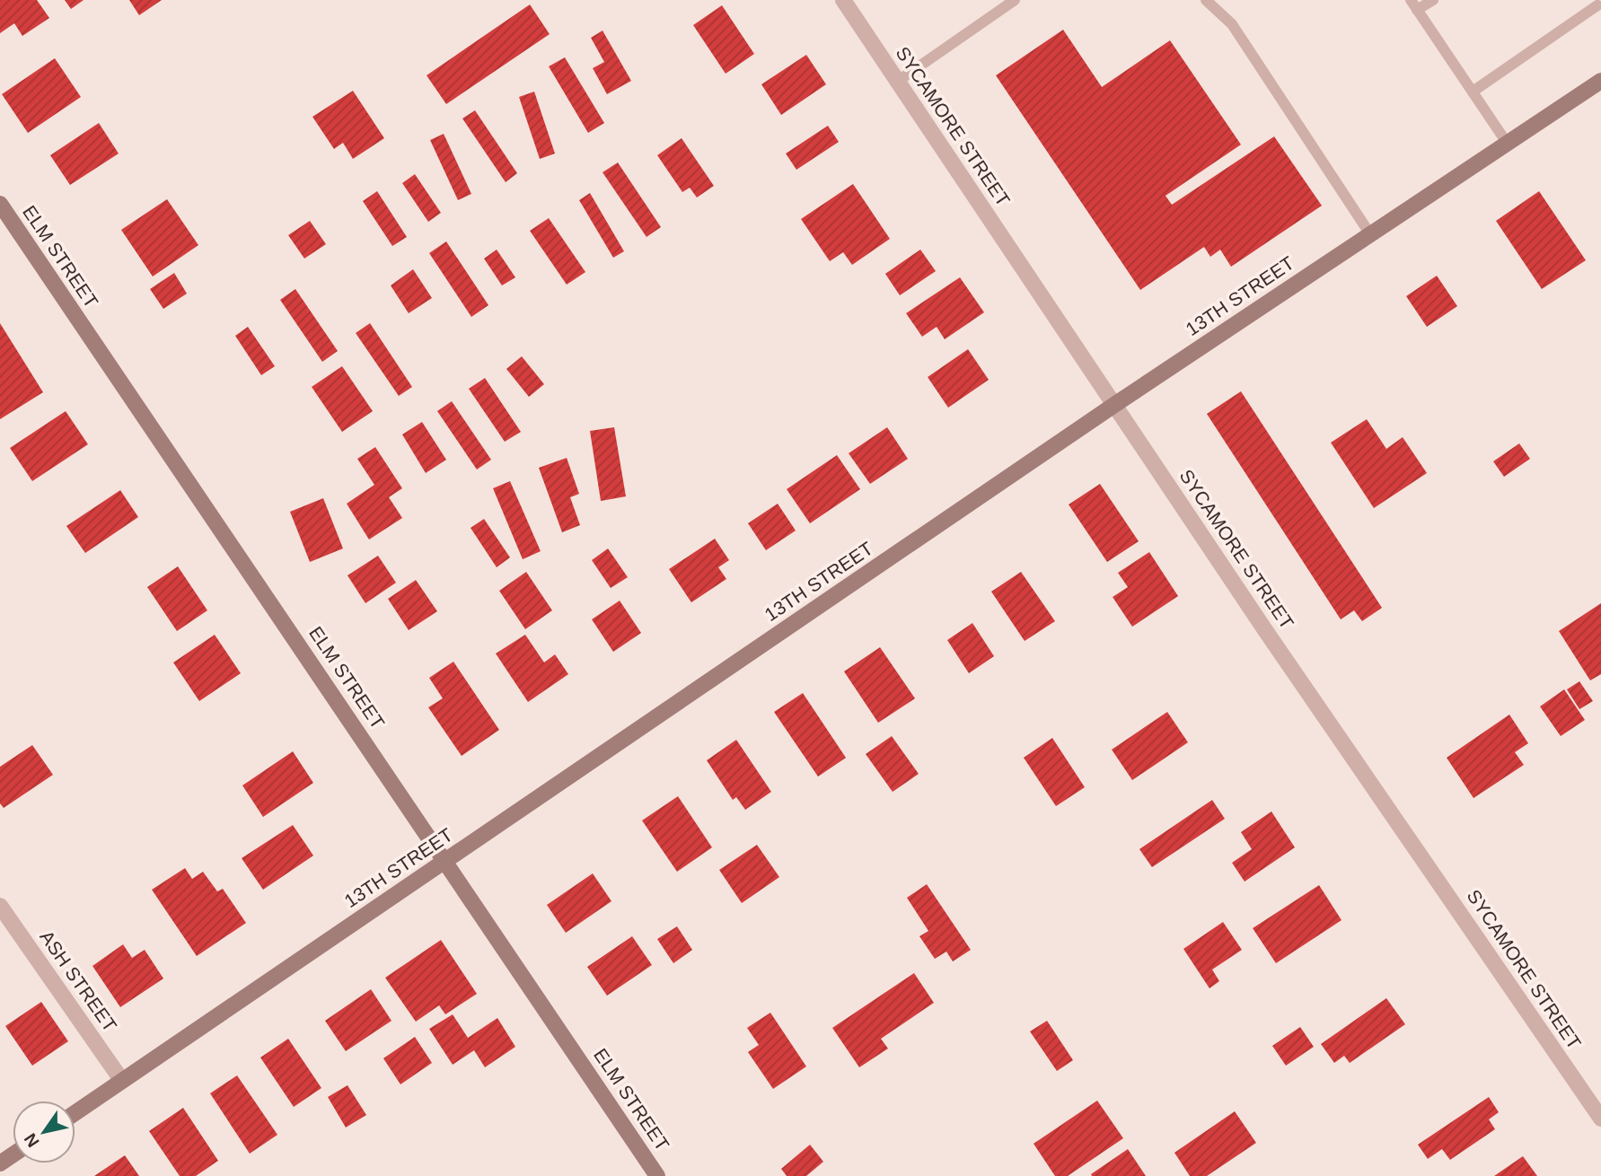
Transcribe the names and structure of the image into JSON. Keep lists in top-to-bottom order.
{
  "streets": {
    "main road": ["ELM STREET", "13TH STREET"],
    "street": ["SYCAMORE STREET", "ASH STREET"]
  },
  "crossings": [
    ["SYCAMORE STREET", "13TH STREET"],
    ["ELM STREET", "13TH STREET"],
    ["13TH STREET", "ASH STREET"]
  ],
  "north": "bottom left"
}
